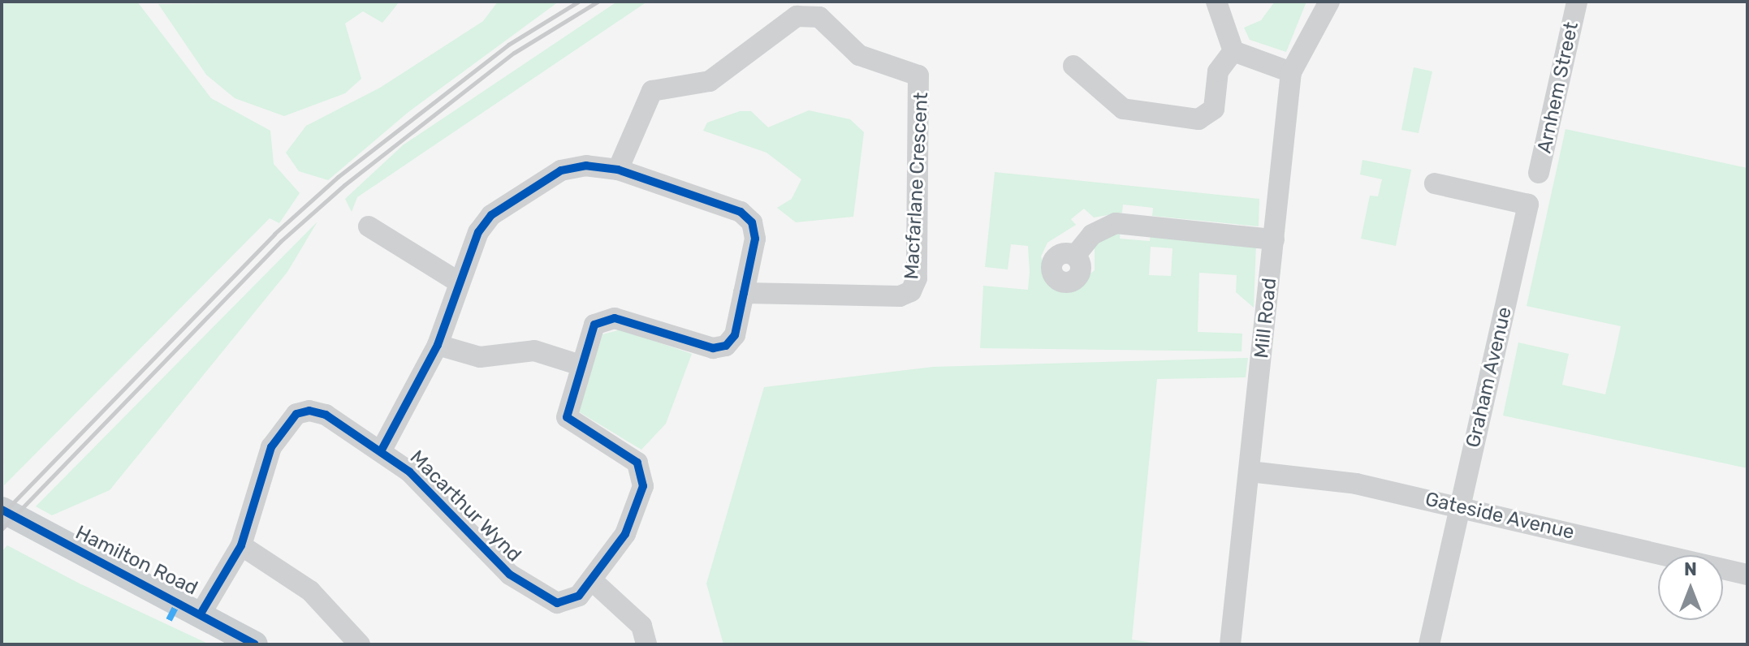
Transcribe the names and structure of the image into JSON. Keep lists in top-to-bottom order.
{
  "streets": {
    "main road": ["Hamilton Road"],
    "street": [
      "Arnhem Street",
      "Macfarlane Crescent",
      "Mill Road",
      "Graham Avenue",
      "Macarthur Wynd",
      "Gateside Avenue"
    ]
  },
  "crossings": [
    ["Macfarlane Crescent", "Macarthur Wynd"],
    ["Mill Road", "Gateside Avenue"],
    ["Graham Avenue", "Gateside Avenue"],
    ["Macarthur Wynd", "Hamilton Road"]
  ],
  "north": "top"
}
